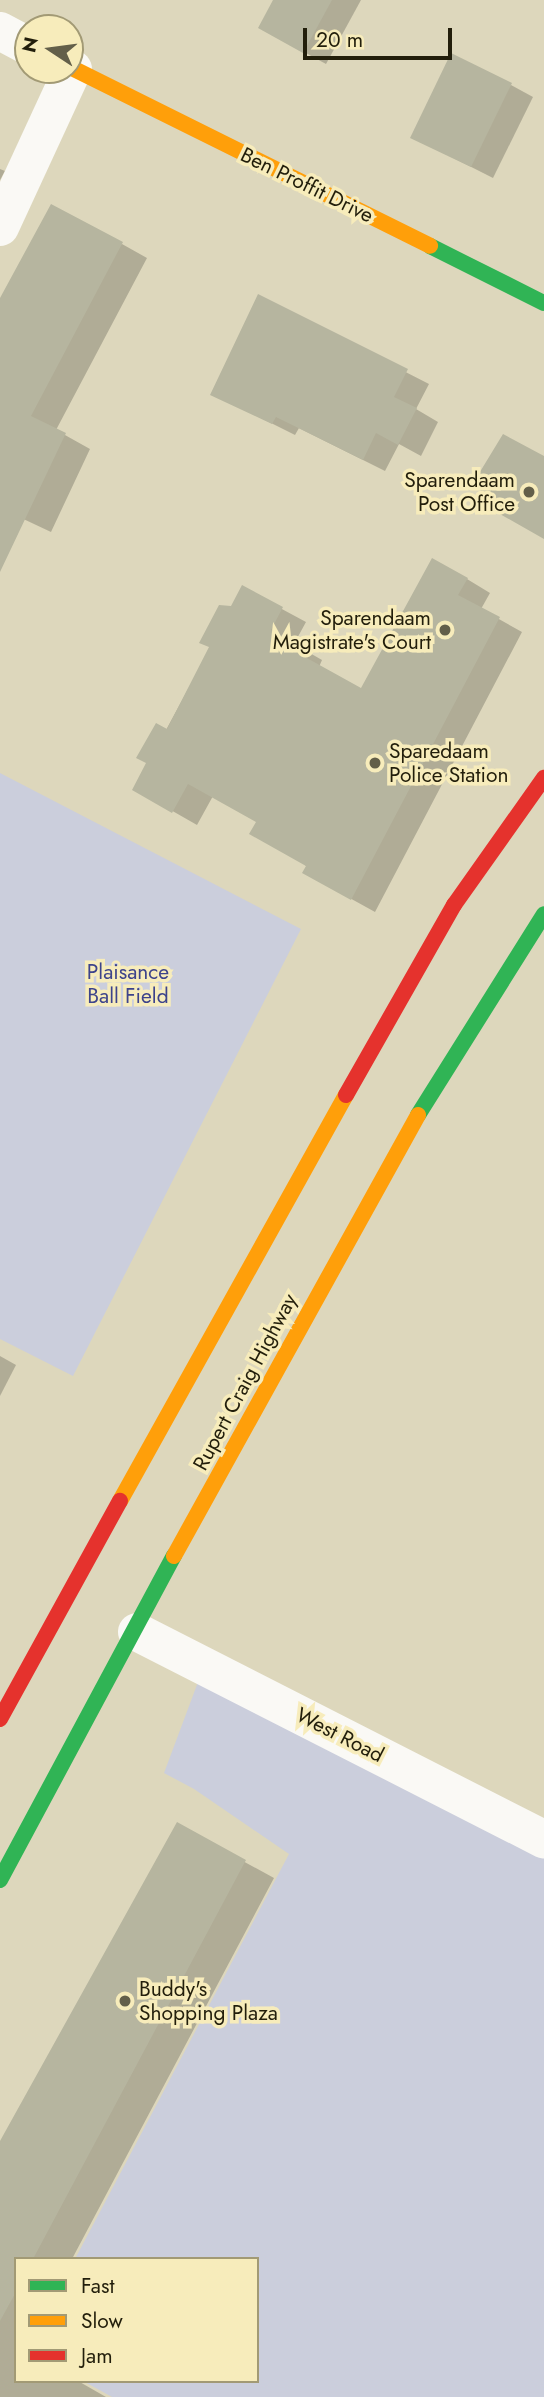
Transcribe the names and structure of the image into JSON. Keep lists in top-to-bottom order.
{
  "streets": {
    "main road": ["Ben Proffit Drive", "Rupert Craig Highway"],
    "street": ["West Road"]
  },
  "crossings": [
    ["Rupert Craig Highway", "West Road"]
  ],
  "parks": ["Plaisance Ball Field"],
  "places": [
    "Sparendaam Post Office",
    "Sparendaam Magistrate's Court",
    "Sparedaam Police Station",
    "Buddy's Shopping Plaza"
  ],
  "legend": ["Fast", "Slow", "Jam"],
  "scale_bar": "20 m",
  "north": "left"
}
